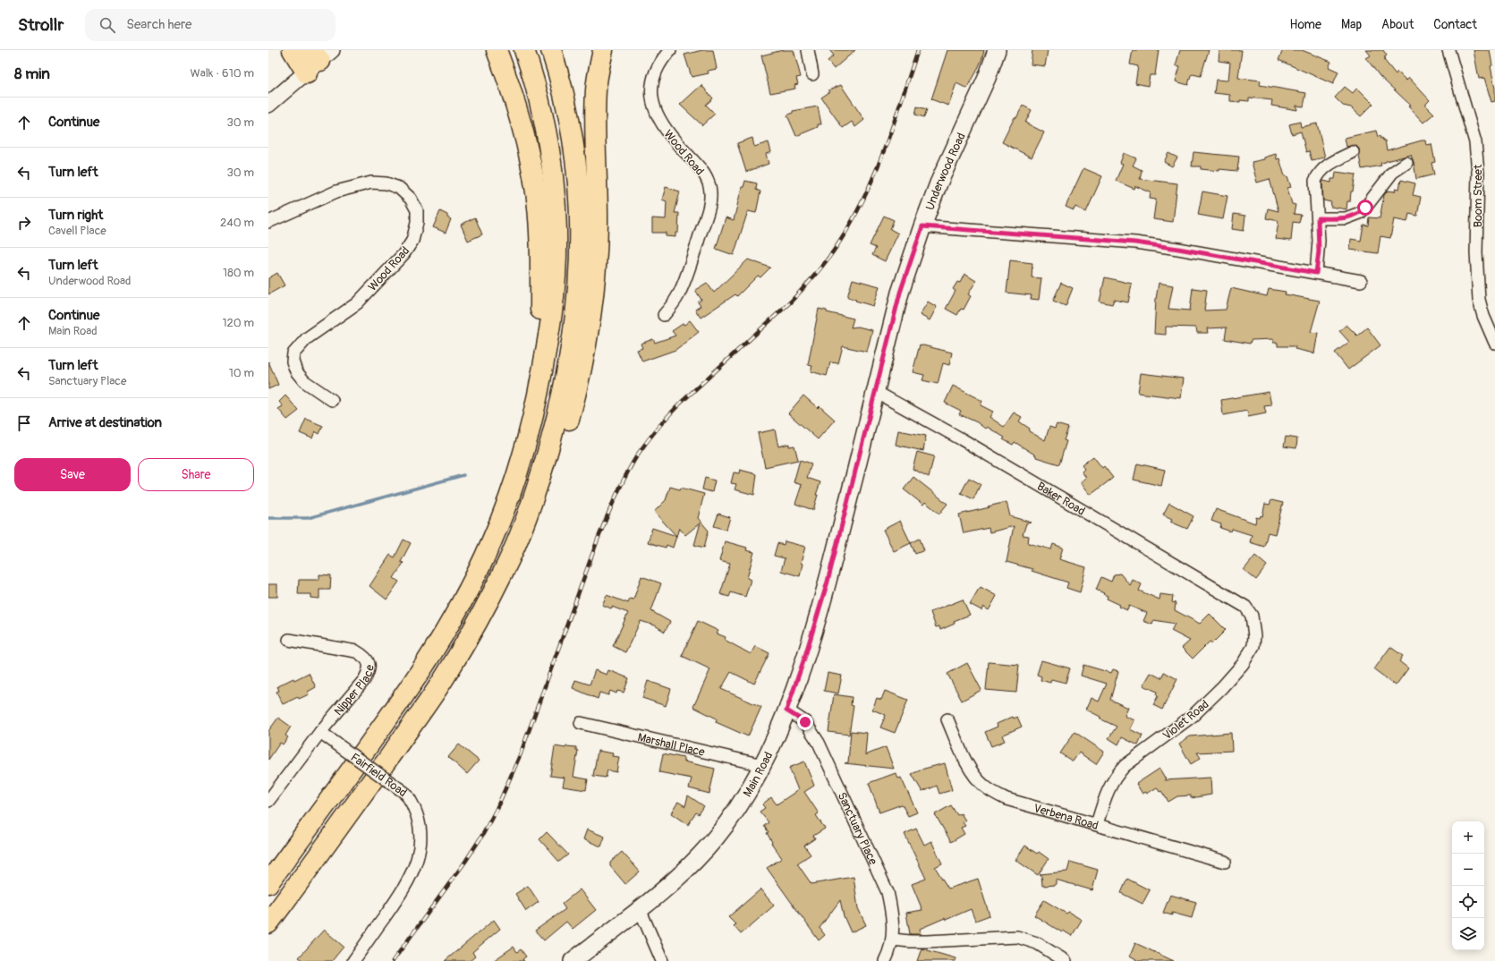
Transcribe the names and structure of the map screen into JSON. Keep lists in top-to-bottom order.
{
  "streets": {
    "main road": ["Underwood Road", "Main Road"],
    "street": [
      "Wood Road",
      "Boom Street",
      "Baker Road",
      "Nipper Place",
      "Violet Road",
      "Marshall Place",
      "Fairfield Road",
      "Verbena Road",
      "Sanctuary Place"
    ]
  },
  "crossings": [
    ["Underwood Road", "Baker Road"],
    ["Underwood Road", "Main Road"],
    ["Baker Road", "Violet Road"],
    ["Nipper Place", "Fairfield Road"],
    ["Violet Road", "Verbena Road"],
    ["Marshall Place", "Main Road"],
    ["Main Road", "Sanctuary Place"]
  ],
  "page": {
    "header": "Strollr",
    "search": "Search here",
    "nav": [
      "Home",
      "Map",
      "About",
      "Contact"
    ],
    "heading": ["8 min", "Walk · 610 m"],
    "list": [
      ["Continue", "30 m"],
      ["Turn left", "30 m"],
      ["Turn right", "Cavell Place", "240 m"],
      ["Turn left", "Underwood Road", "180 m"],
      ["Continue", "Main Road", "120 m"],
      ["Turn left", "Sanctuary Place", "10 m"],
      "Arrive at destination"
    ],
    "buttons": ["Save", "Share"],
    "map_buttons": ["+", "−"]
  }
}
